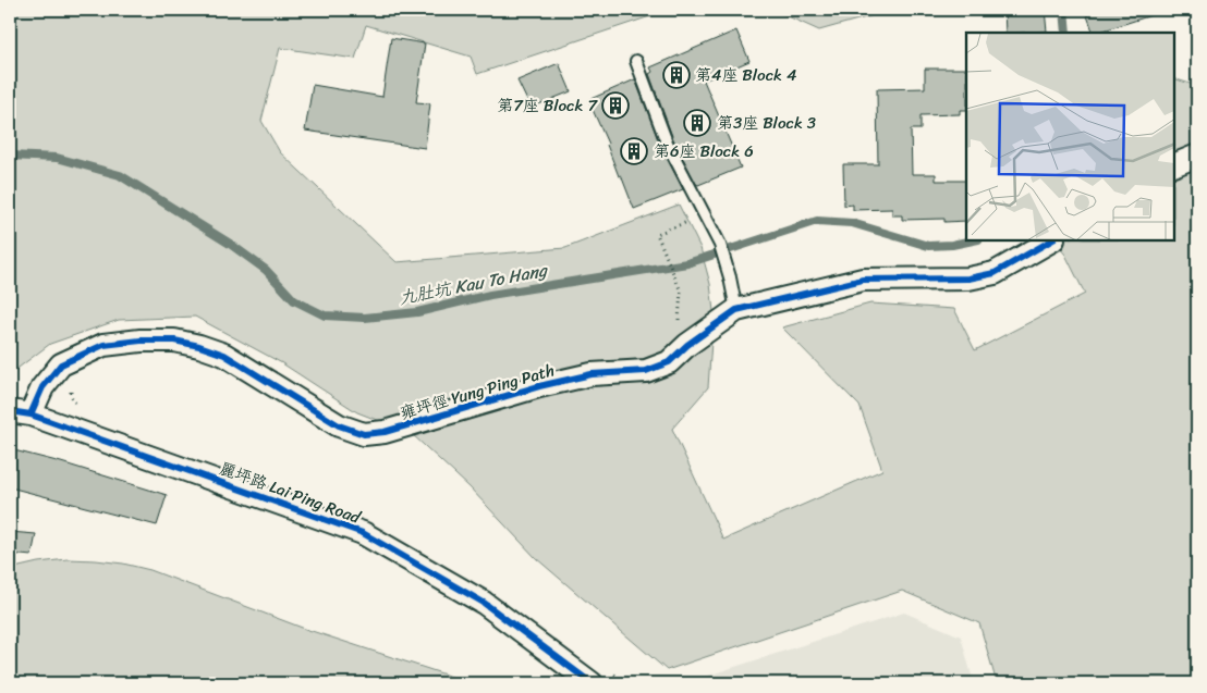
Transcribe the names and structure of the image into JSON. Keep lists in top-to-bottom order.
{
  "streets": {
    "street": ["雍坪徑 Yung Ping Path", "麗坪路 Lai Ping Road"]
  },
  "crossings": [
    ["雍坪徑 Yung Ping Path", "麗坪路 Lai Ping Road"]
  ],
  "water": ["九肚坑 Kau To Hang"],
  "places": {
    "building": [
      "第4座 Block 4",
      "第7座 Block 7",
      "第3座 Block 3",
      "第6座 Block 6"
    ]
  }
}
